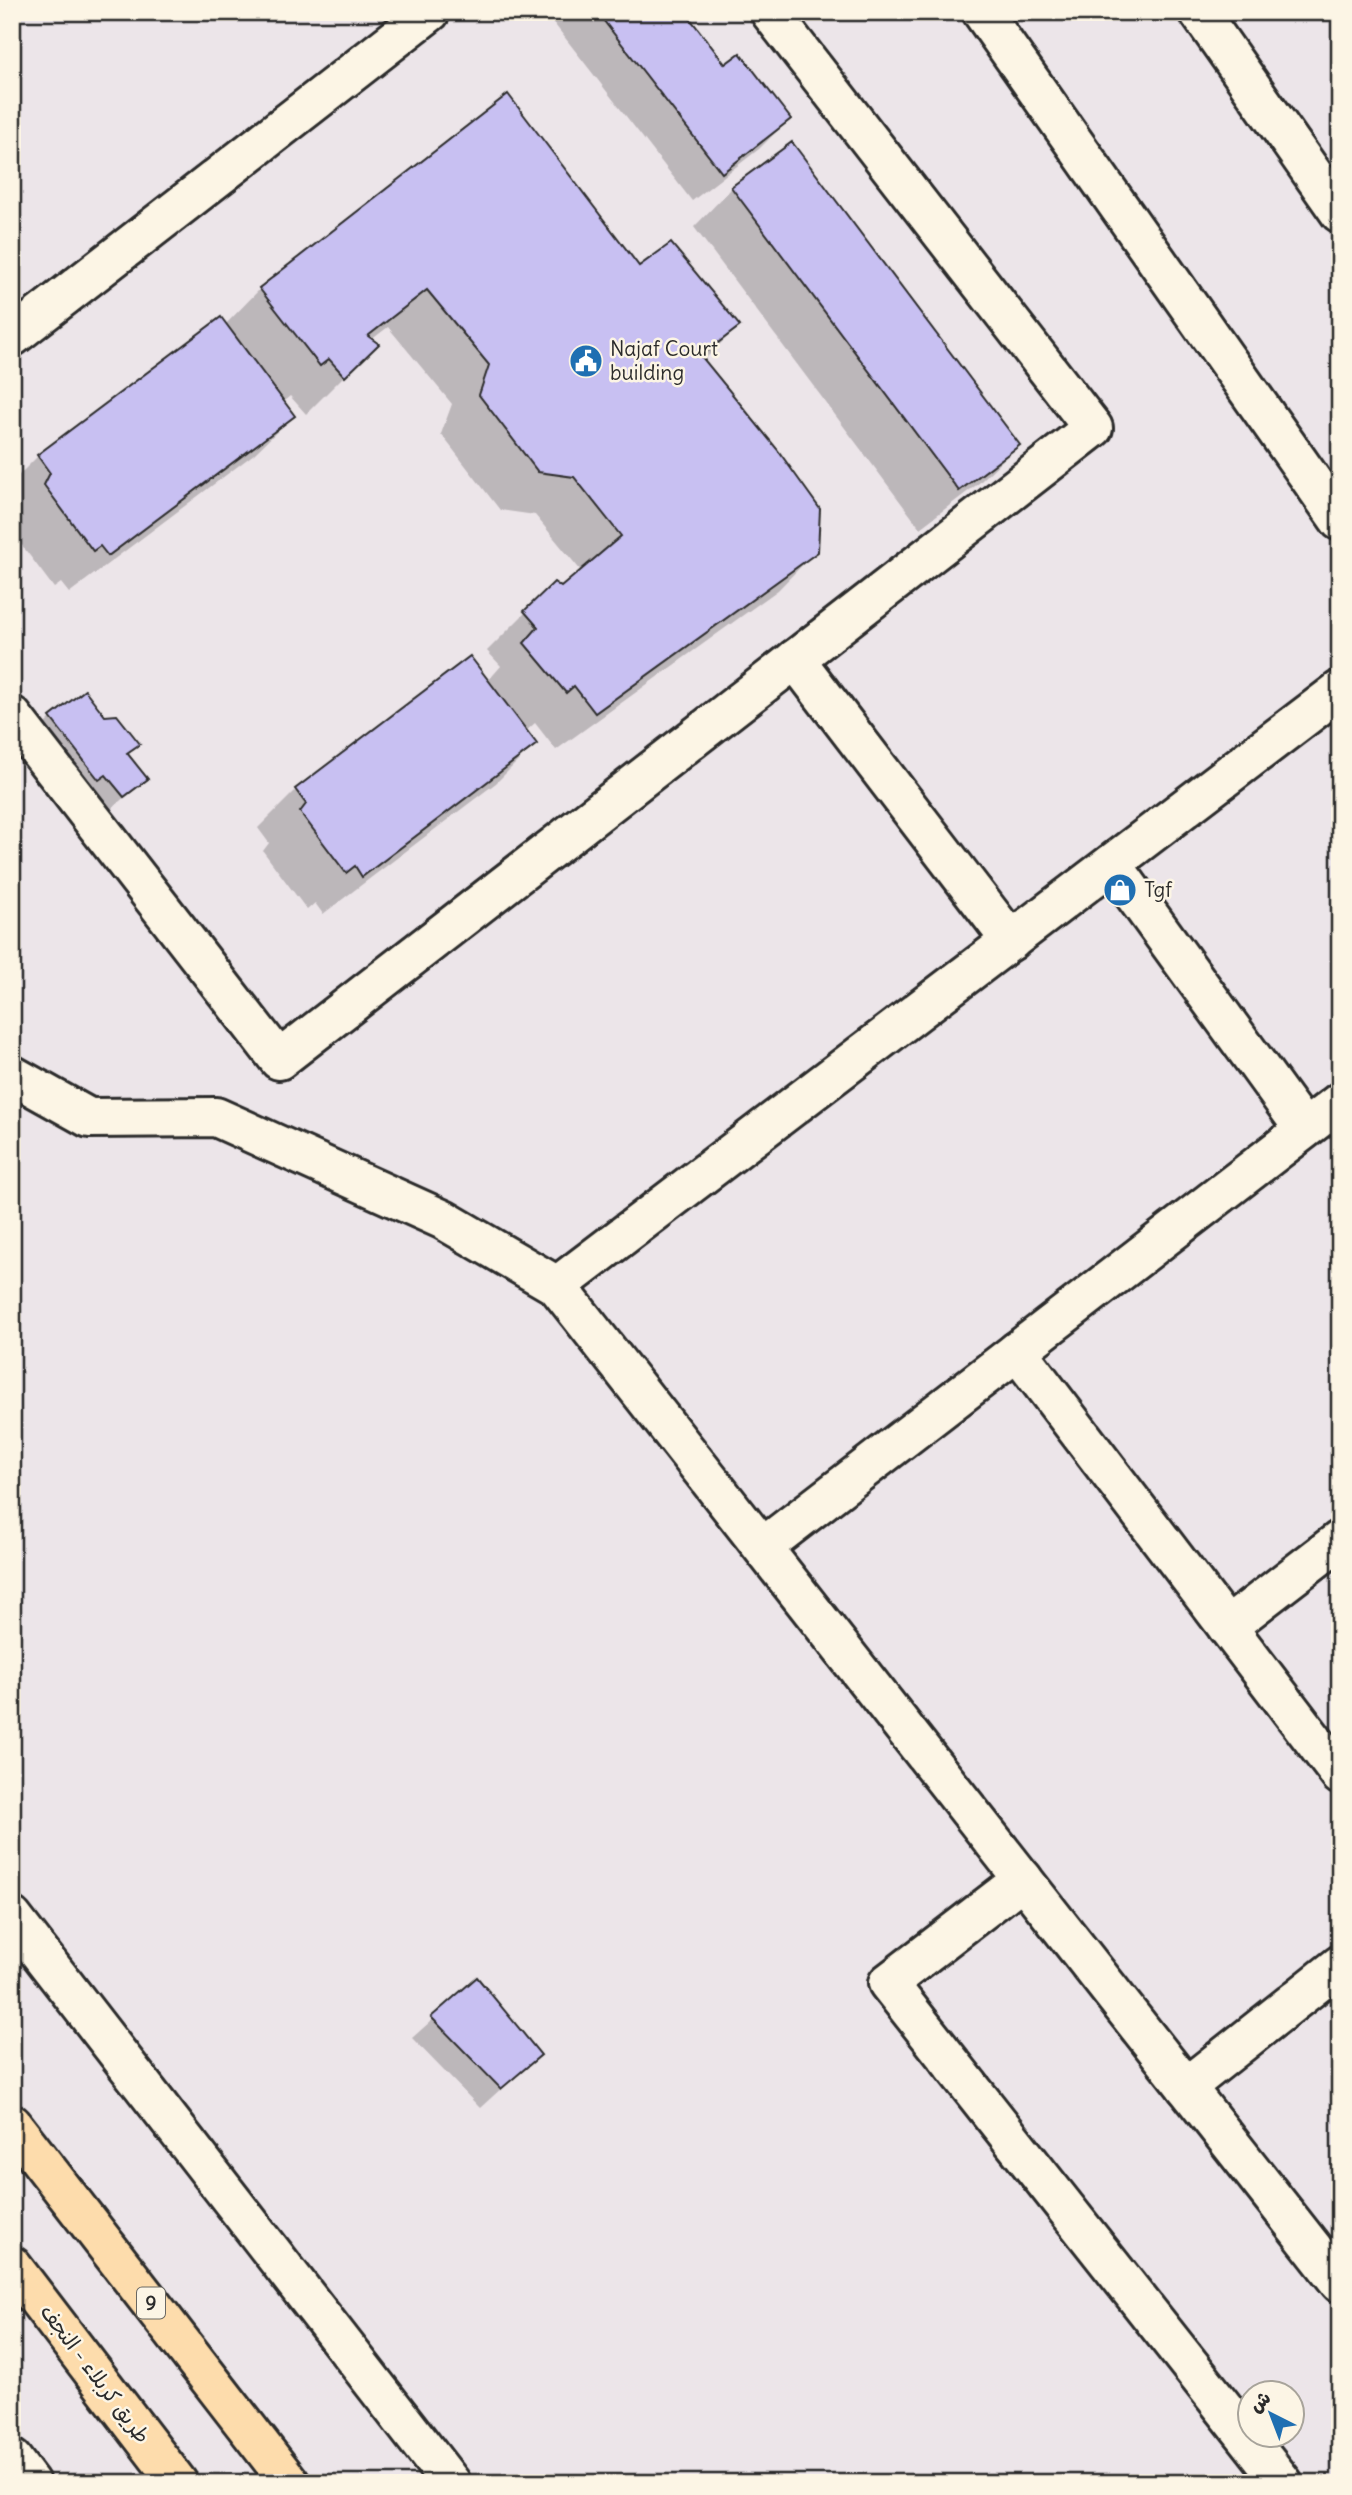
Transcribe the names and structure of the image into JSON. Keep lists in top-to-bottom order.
{
  "streets": {
    "highway": ["9", "طريق کربلاء - النجف"]
  },
  "places": {
    "public building": ["Najaf Court building"],
    "shop": ["Tgf"]
  },
  "north": "top left"
}
